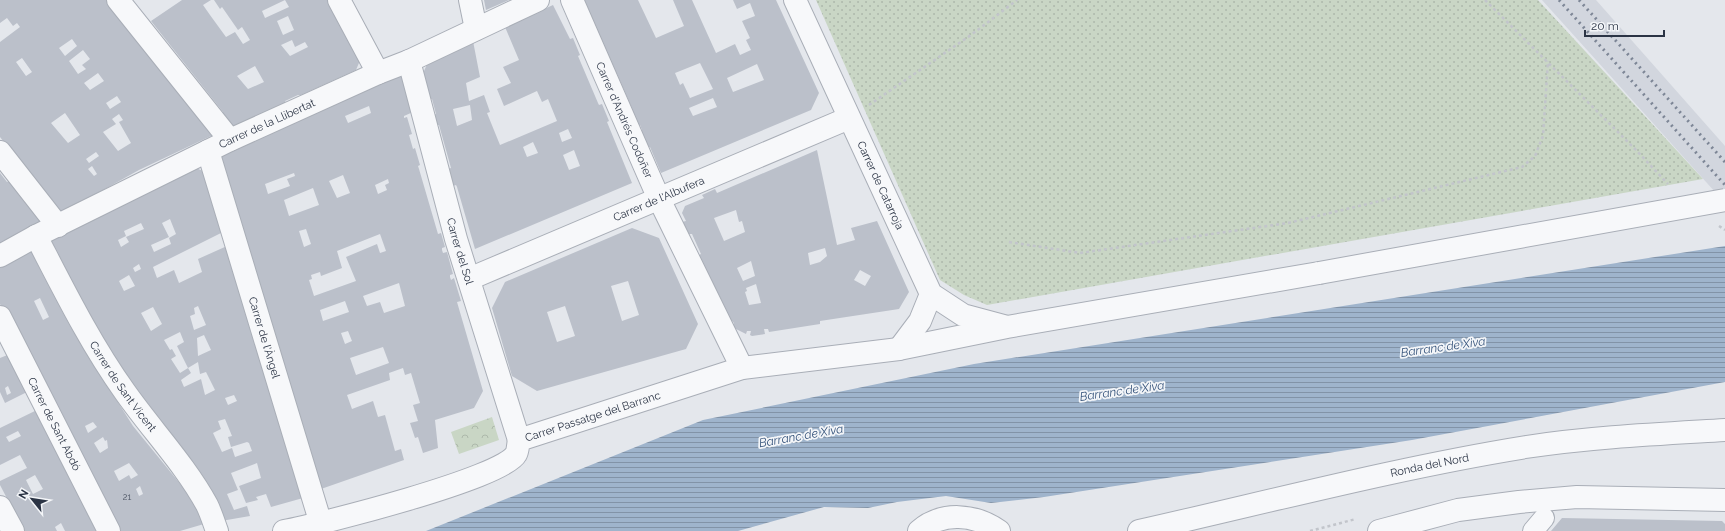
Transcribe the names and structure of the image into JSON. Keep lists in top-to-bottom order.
{
  "streets": {
    "street": [
      "Carrer d'Andrés Codoñer",
      "Carrer de la Llibertat",
      "Carrer de Catarroja",
      "Carrer de l'Albufera",
      "Carrer del Sol",
      "Carrer de l'Àngel",
      "Carrer de Sant Vicent",
      "Carrer Passatge del Barranc",
      "Carrer de Sant Abdó",
      "Ronda del Nord"
    ]
  },
  "crossings": [
    ["Carrer d'Andrés Codoñer", "Carrer de l'Albufera"],
    ["Carrer d'Andrés Codoñer", "Carrer Passatge del Barranc"],
    ["Carrer de la Llibertat", "Carrer del Sol"],
    ["Carrer de la Llibertat", "Carrer de l'Àngel"],
    ["Carrer de la Llibertat", "Carrer de Sant Vicent"],
    ["Carrer de Catarroja", "Carrer de l'Albufera"],
    ["Carrer de l'Albufera", "Carrer del Sol"],
    ["Carrer del Sol", "Carrer Passatge del Barranc"],
    ["Carrer de l'Àngel", "Carrer Passatge del Barranc"]
  ],
  "water": ["Barranc de Xiva"],
  "house_numbers": ["21"],
  "scale_bar": "20 m",
  "north": "top left"
}
